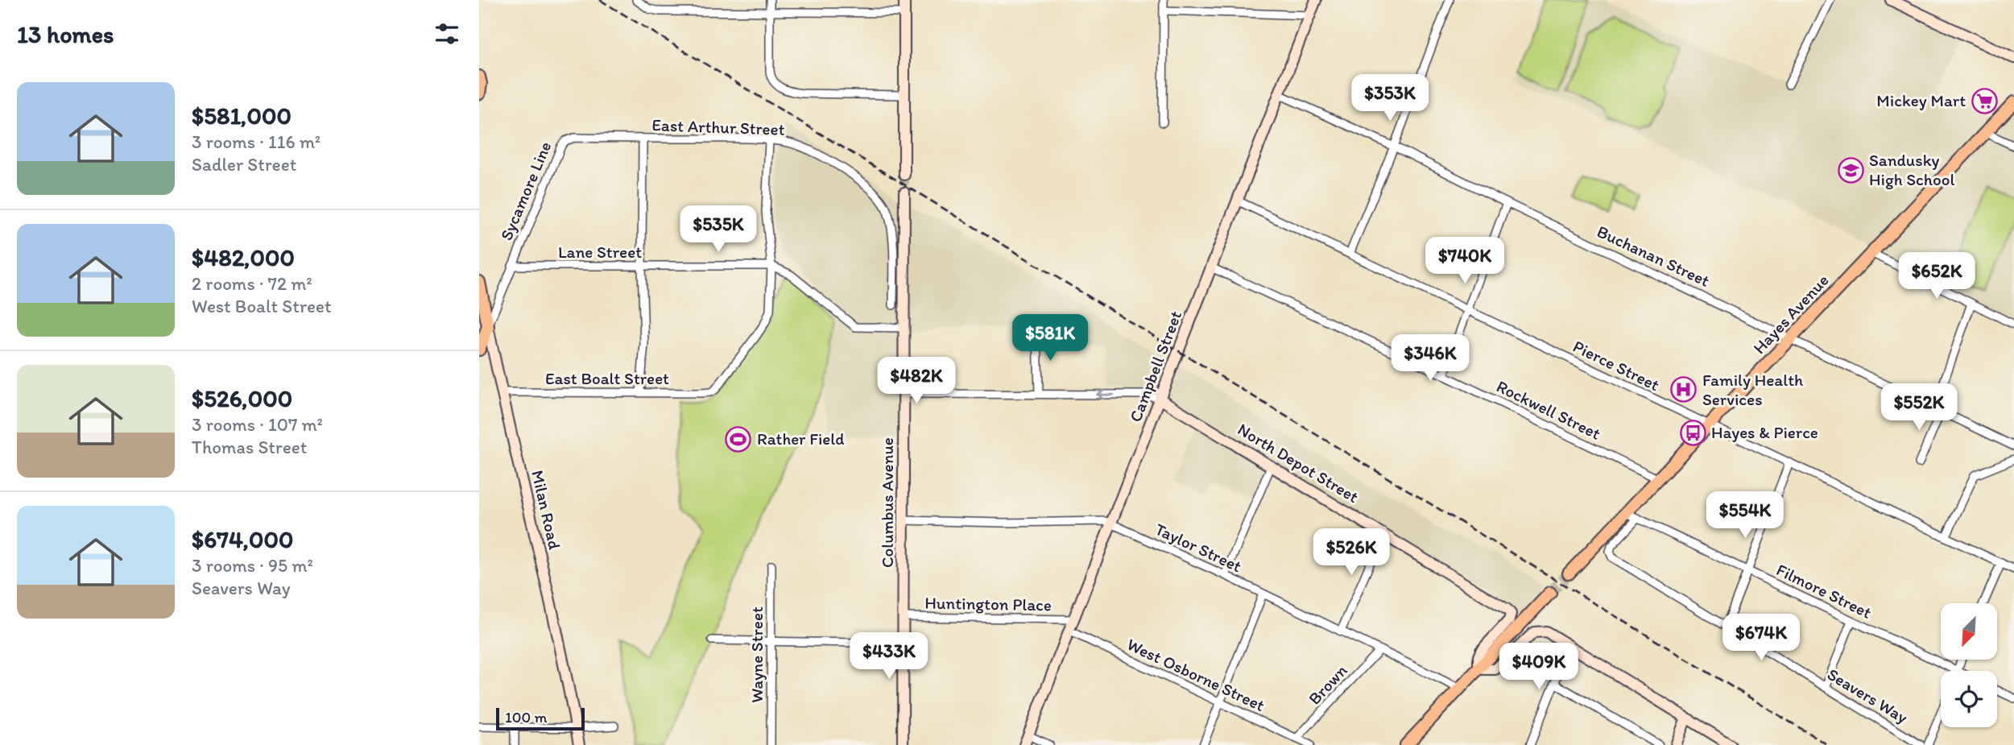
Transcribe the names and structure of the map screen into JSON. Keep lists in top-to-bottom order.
{
  "streets": {
    "main road": ["Sycamore Line", "Hayes Avenue", "Milan Road"],
    "street": [
      "East Arthur Street",
      "Lane Street",
      "Buchanan Street",
      "Pierce Street",
      "Campbell Street",
      "East Boalt Street",
      "Rockwell Street",
      "North Depot Street",
      "Columbus Avenue",
      "Taylor Street",
      "Filmore Street",
      "Huntington Place",
      "Wayne Street",
      "West Osborne Street",
      "Brown",
      "Seavers Way"
    ]
  },
  "crossings": [
    ["East Arthur Street", "Sycamore Line"],
    ["Sycamore Line", "Lane Street"],
    ["Sycamore Line", "Milan Road"],
    ["Lane Street", "East Boalt Street"],
    ["Lane Street", "Columbus Avenue"],
    ["Buchanan Street", "Hayes Avenue"],
    ["Buchanan Street", "Campbell Street"],
    ["Hayes Avenue", "Pierce Street"],
    ["Hayes Avenue", "Rockwell Street"],
    ["Hayes Avenue", "Filmore Street"],
    ["Hayes Avenue", "Seavers Way"],
    ["Pierce Street", "Campbell Street"],
    ["Campbell Street", "Rockwell Street"],
    ["Campbell Street", "North Depot Street"],
    ["Campbell Street", "Taylor Street"],
    ["Campbell Street", "Huntington Place"],
    ["Campbell Street", "West Osborne Street"],
    ["East Boalt Street", "Milan Road"],
    ["Columbus Avenue", "Taylor Street"],
    ["Columbus Avenue", "Huntington Place"],
    ["Taylor Street", "Brown"],
    ["Filmore Street", "Seavers Way"],
    ["West Osborne Street", "Brown"]
  ],
  "places": {
    "supermarket": ["Mickey Mart"],
    "school or university": ["Sandusky High School"],
    "hospital": ["Family Health Services"],
    "bus stop": ["Hayes & Pierce"],
    "sports": ["Rather Field"]
  },
  "scale_bar": "100 m",
  "north": "bottom left",
  "page": {
    "heading": "13 homes",
    "list": [
      {
        "name": "$581,000",
        "note": "3 rooms · 116 m² · Sadler Street"
      },
      {
        "name": "$482,000",
        "note": "2 rooms · 72 m² · West Boalt Street"
      },
      {
        "name": "$526,000",
        "note": "3 rooms · 107 m² · Thomas Street"
      },
      {
        "name": "$674,000",
        "note": "3 rooms · 95 m² · Seavers Way"
      }
    ],
    "price": [
      "$353K",
      "$535K",
      "$740K",
      "$652K",
      "$581K",
      "$346K",
      "$482K",
      "$552K",
      "$554K",
      "$526K",
      "$674K",
      "$433K",
      "$409K"
    ],
    "scale": "100 m"
  }
}
